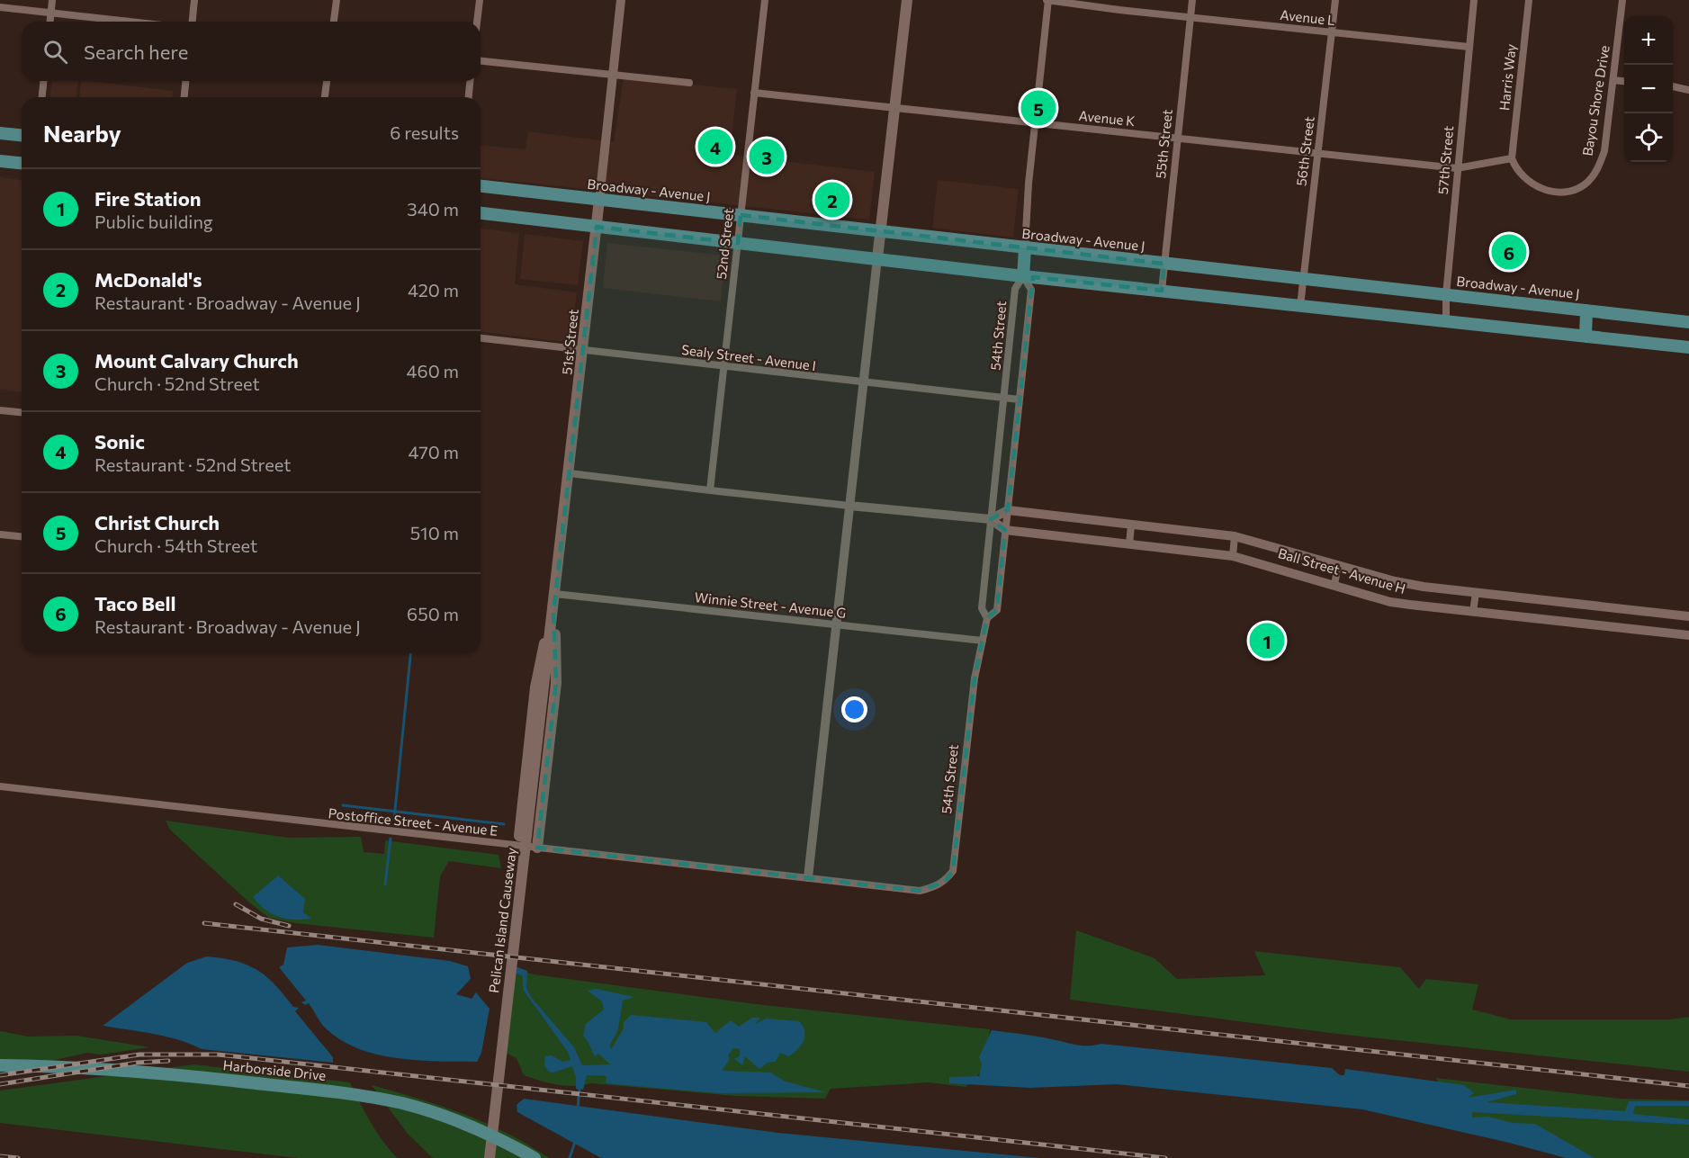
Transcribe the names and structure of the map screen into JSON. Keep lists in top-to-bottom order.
{
  "streets": {
    "main road": [
      "Broadway - Avenue J",
      "51st Street",
      "Pelican Island Causeway",
      "Harborside Drive"
    ],
    "street": [
      "Avenue L",
      "Harris Way",
      "Bayou Shore Drive",
      "Avenue K",
      "55th Street",
      "56th Street",
      "57th Street",
      "52nd Street",
      "54th Street",
      "Sealy Street - Avenue I",
      "Ball Street - Avenue H",
      "Winnie Street - Avenue G",
      "Postoffice Street - Avenue E"
    ]
  },
  "crossings": [
    ["Avenue L", "55th Street"],
    ["Avenue L", "56th Street"],
    ["Avenue L", "57th Street"],
    ["Harris Way", "Bayou Shore Drive"],
    ["Avenue K", "55th Street"],
    ["Avenue K", "56th Street"],
    ["Avenue K", "57th Street"],
    ["Avenue K", "52nd Street"],
    ["55th Street", "Broadway - Avenue J"],
    ["56th Street", "Broadway - Avenue J"],
    ["57th Street", "Broadway - Avenue J"],
    ["Broadway - Avenue J", "52nd Street"],
    ["Broadway - Avenue J", "51st Street"],
    ["52nd Street", "Sealy Street - Avenue I"],
    ["54th Street", "Sealy Street - Avenue I"],
    ["54th Street", "Ball Street - Avenue H"],
    ["54th Street", "Winnie Street - Avenue G"],
    ["54th Street", "Postoffice Street - Avenue E"],
    ["51st Street", "Sealy Street - Avenue I"],
    ["51st Street", "Winnie Street - Avenue G"],
    ["51st Street", "Pelican Island Causeway"],
    ["Pelican Island Causeway", "Harborside Drive"]
  ],
  "page": {
    "map_buttons": ["+", "−"],
    "search": "Search here",
    "pins": [
      "5",
      "4",
      "3",
      "2",
      "6",
      "1"
    ],
    "heading": ["Nearby", "6 results"],
    "list": [
      {
        "mark": "1",
        "name": "Fire Station",
        "note": "Public building",
        "value": "340 m"
      },
      {
        "mark": "2",
        "name": "McDonald's",
        "note": "Restaurant · Broadway - Avenue J",
        "value": "420 m"
      },
      {
        "mark": "3",
        "name": "Mount Calvary Church",
        "note": "Church · 52nd Street",
        "value": "460 m"
      },
      {
        "mark": "4",
        "name": "Sonic",
        "note": "Restaurant · 52nd Street",
        "value": "470 m"
      },
      {
        "mark": "5",
        "name": "Christ Church",
        "note": "Church · 54th Street",
        "value": "510 m"
      },
      {
        "mark": "6",
        "name": "Taco Bell",
        "note": "Restaurant · Broadway - Avenue J",
        "value": "650 m"
      }
    ]
  }
}
